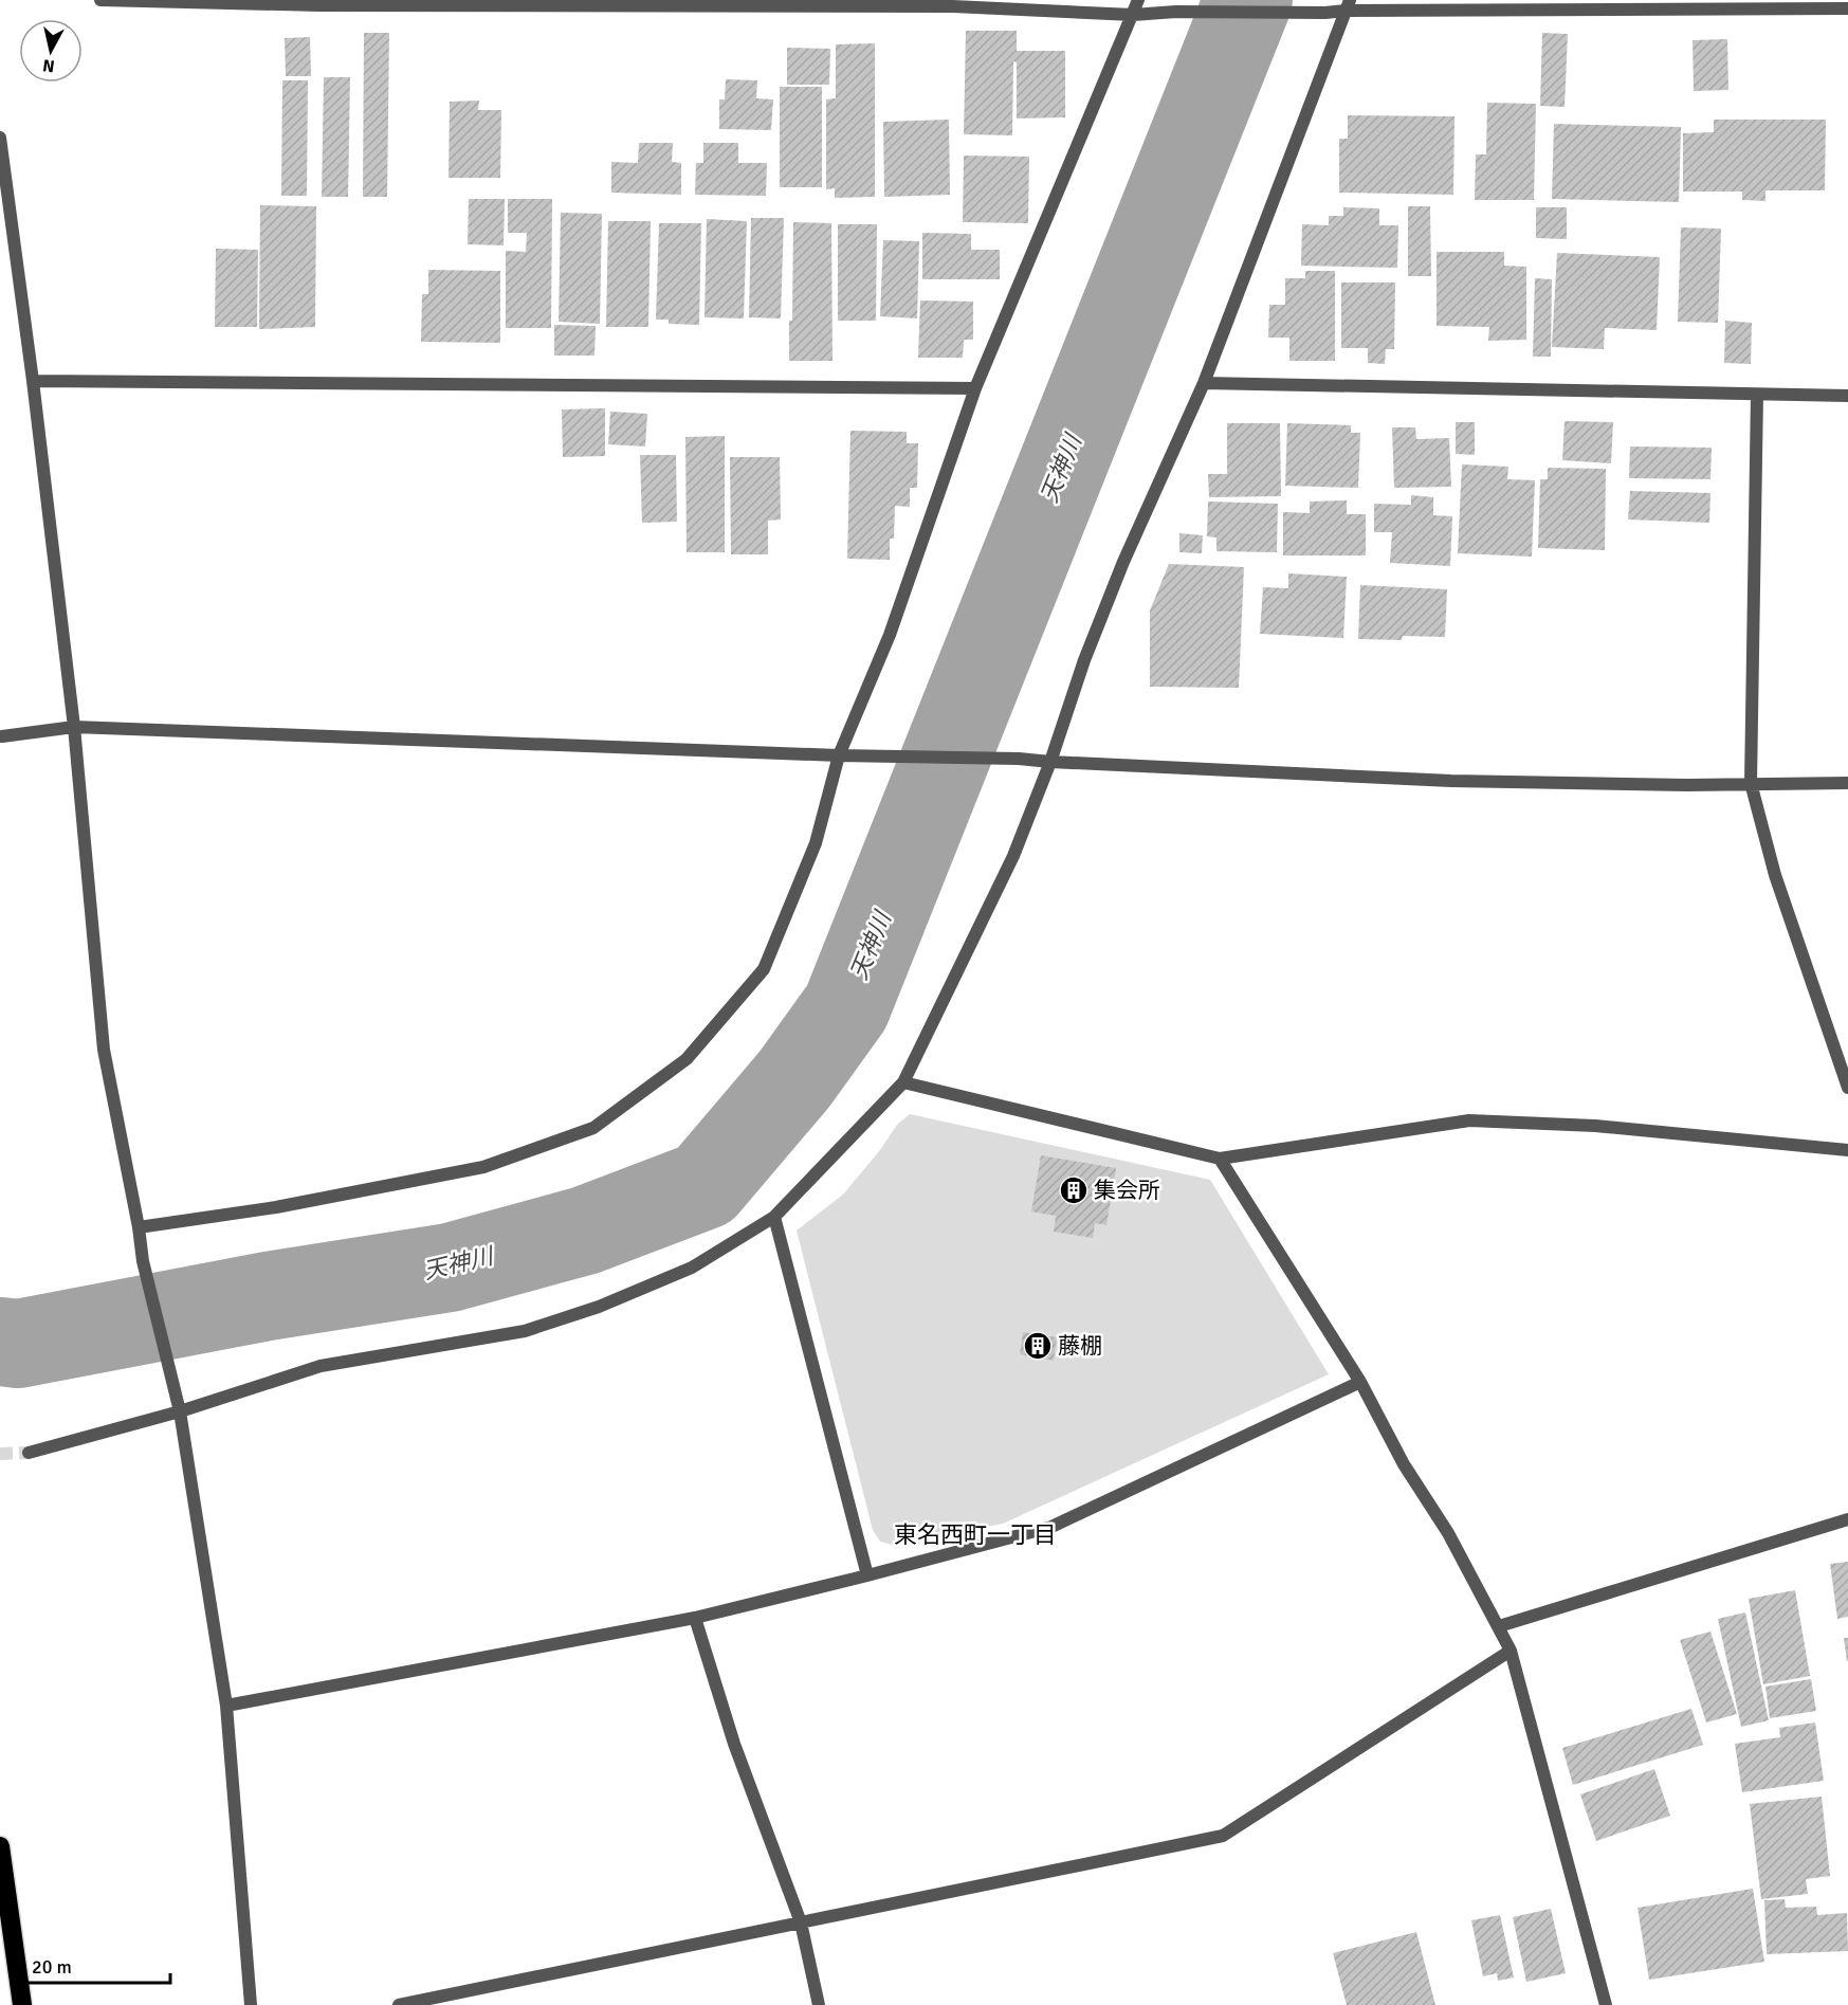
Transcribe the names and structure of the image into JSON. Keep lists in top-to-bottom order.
{
  "districts": ["東名西町一丁目"],
  "water": ["天神川"],
  "places": {
    "building": ["集会所", "藤棚"]
  },
  "scale_bar": "20 m",
  "north": "bottom"
}
